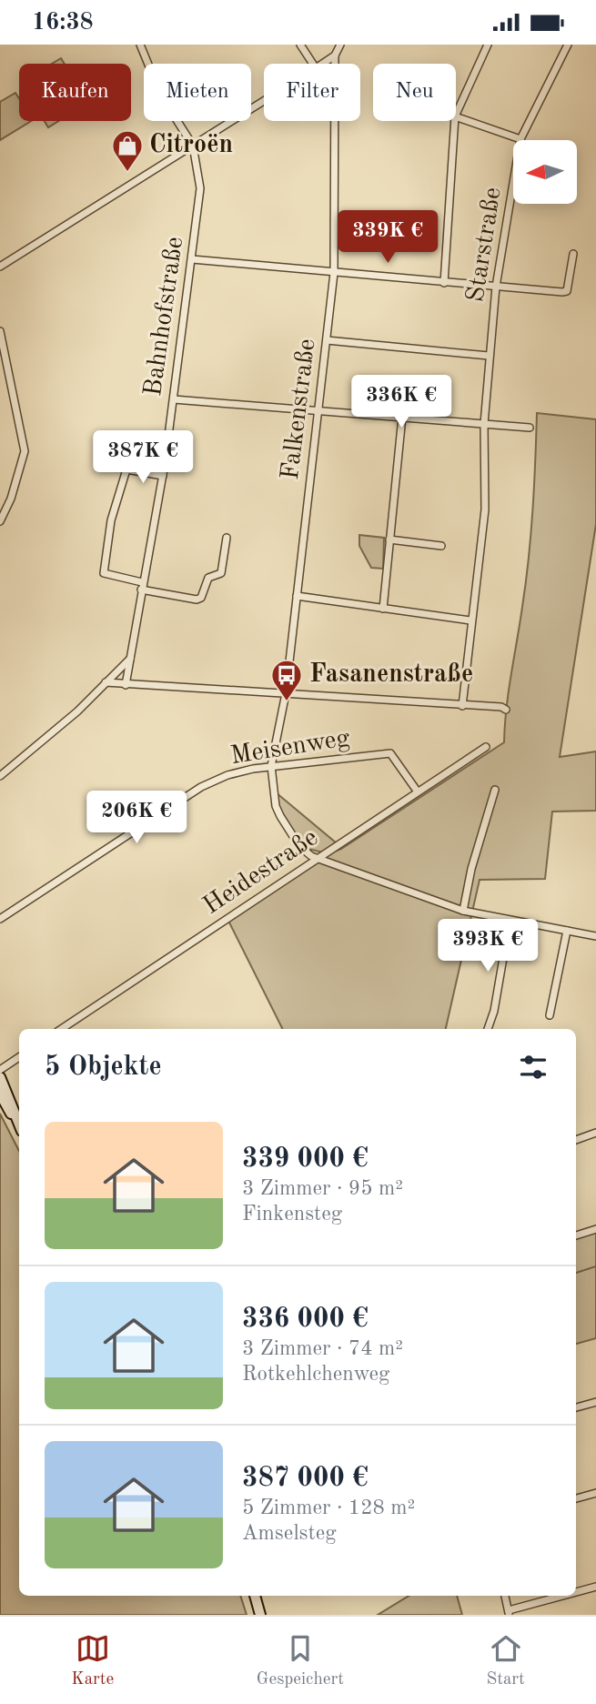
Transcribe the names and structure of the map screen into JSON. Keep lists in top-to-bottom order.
{
  "streets": {
    "street": [
      "Starstraße",
      "Bahnhofstraße",
      "Falkenstraße",
      "Meisenweg",
      "Heidestraße"
    ]
  },
  "crossings": [
    ["Falkenstraße", "Meisenweg"],
    ["Falkenstraße", "Heidestraße"],
    ["Meisenweg", "Heidestraße"]
  ],
  "places": {
    "shop": ["Citroën"],
    "bus stop": ["Fasanenstraße"]
  },
  "north": "left",
  "page": {
    "status": "16:38",
    "chip": [
      "Kaufen",
      "Mieten",
      "Filter",
      "Neu"
    ],
    "price": [
      "339K €",
      "336K €",
      "387K €",
      "206K €",
      "393K €"
    ],
    "heading": "5 Objekte",
    "list": [
      {
        "name": "339 000 €",
        "note": "3 Zimmer · 95 m² · Finkensteg"
      },
      {
        "name": "336 000 €",
        "note": "3 Zimmer · 74 m² · Rotkehlchenweg"
      },
      {
        "name": "387 000 €",
        "note": "5 Zimmer · 128 m² · Amselsteg"
      }
    ],
    "tabs": ["Karte", "Gespeichert", "Start"]
  }
}
